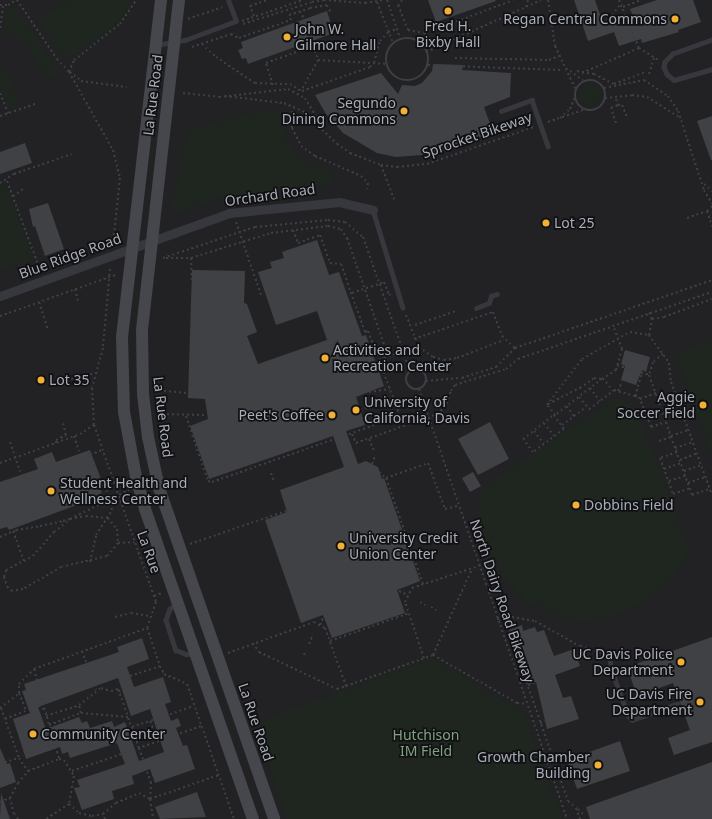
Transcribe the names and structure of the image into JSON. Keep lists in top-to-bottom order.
{
  "streets": {
    "main road": ["La Rue Road"],
    "street": ["Orchard Road", "Blue Ridge Road"],
    "path": ["Sprocket Bikeway", "La Rue", "North Dairy Road Bikeway"]
  },
  "crossings": [
    ["La Rue Road", "Orchard Road"],
    ["La Rue Road", "Blue Ridge Road"],
    ["Orchard Road", "Blue Ridge Road"]
  ],
  "parks": ["Hutchison IM Field"],
  "places": [
    "Fred H. Bixby Hall",
    "Regan Central Commons",
    "John W. Gilmore Hall",
    "Segundo Dining Commons",
    "Lot 25",
    "Activities and Recreation Center",
    "Lot 35",
    "Aggie Soccer Field",
    "University of California, Davis",
    "Peet's Coffee",
    "Student Health and Wellness Center",
    "Dobbins Field",
    "University Credit Union Center",
    "UC Davis Police Department",
    "UC Davis Fire Department",
    "Community Center",
    "Growth Chamber Building"
  ]
}
